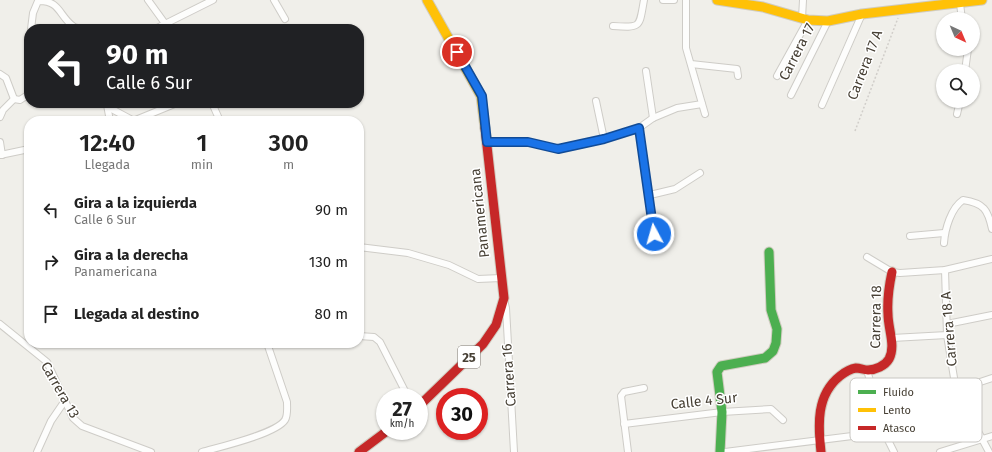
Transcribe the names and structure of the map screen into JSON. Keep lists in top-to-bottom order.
{
  "streets": {
    "street": [
      "Carrera 17",
      "Panamericana",
      "Carrera 18",
      "Carrera 18 A",
      "25",
      "Carrera 16",
      "Carrera 13",
      "Calle 4 Sur"
    ],
    "path": ["Carrera 17 A"]
  },
  "crossings": [
    ["Panamericana", "Carrera 16"]
  ],
  "legend": ["Fluido", "Lento", "Atasco"],
  "north": "bottom right",
  "page": {
    "turn": ["90 m", "Calle 6 Sur"],
    "eta": [
      "12:40",
      "Llegada",
      "1",
      "min",
      "300",
      "m"
    ],
    "list": [
      {
        "name": "Gira a la izquierda",
        "note": "Calle 6 Sur",
        "value": "90 m"
      },
      {
        "name": "Gira a la derecha",
        "note": "Panamericana",
        "value": "130 m"
      },
      {
        "name": "Llegada al destino",
        "value": "80 m"
      }
    ],
    "speed": "27 km/h",
    "limit": "30"
  }
}
